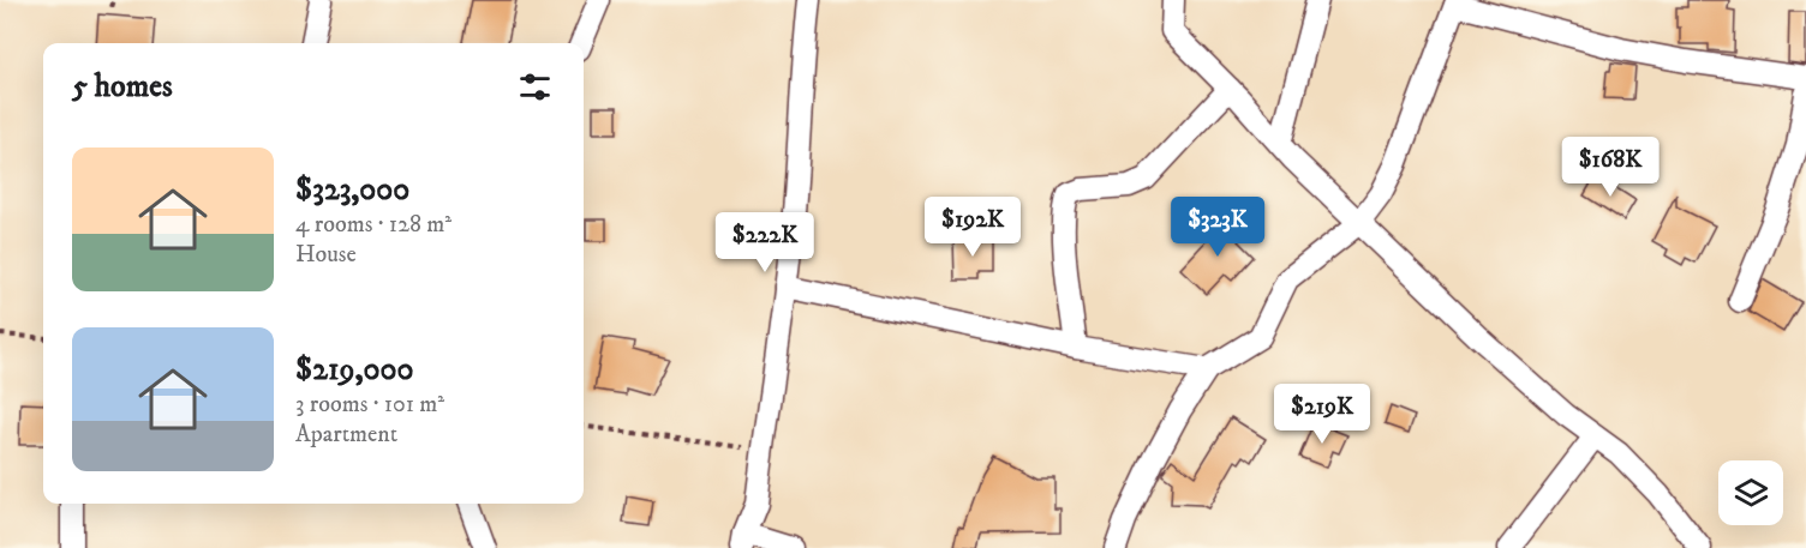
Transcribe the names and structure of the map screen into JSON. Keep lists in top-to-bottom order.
{
  "page": {
    "heading": "5 homes",
    "list": [
      {
        "name": "$323,000",
        "note": "4 rooms · 128 m² · House"
      },
      {
        "name": "$219,000",
        "note": "3 rooms · 101 m² · Apartment"
      }
    ],
    "price": [
      "$168K",
      "$192K",
      "$323K",
      "$222K",
      "$219K"
    ]
  }
}
